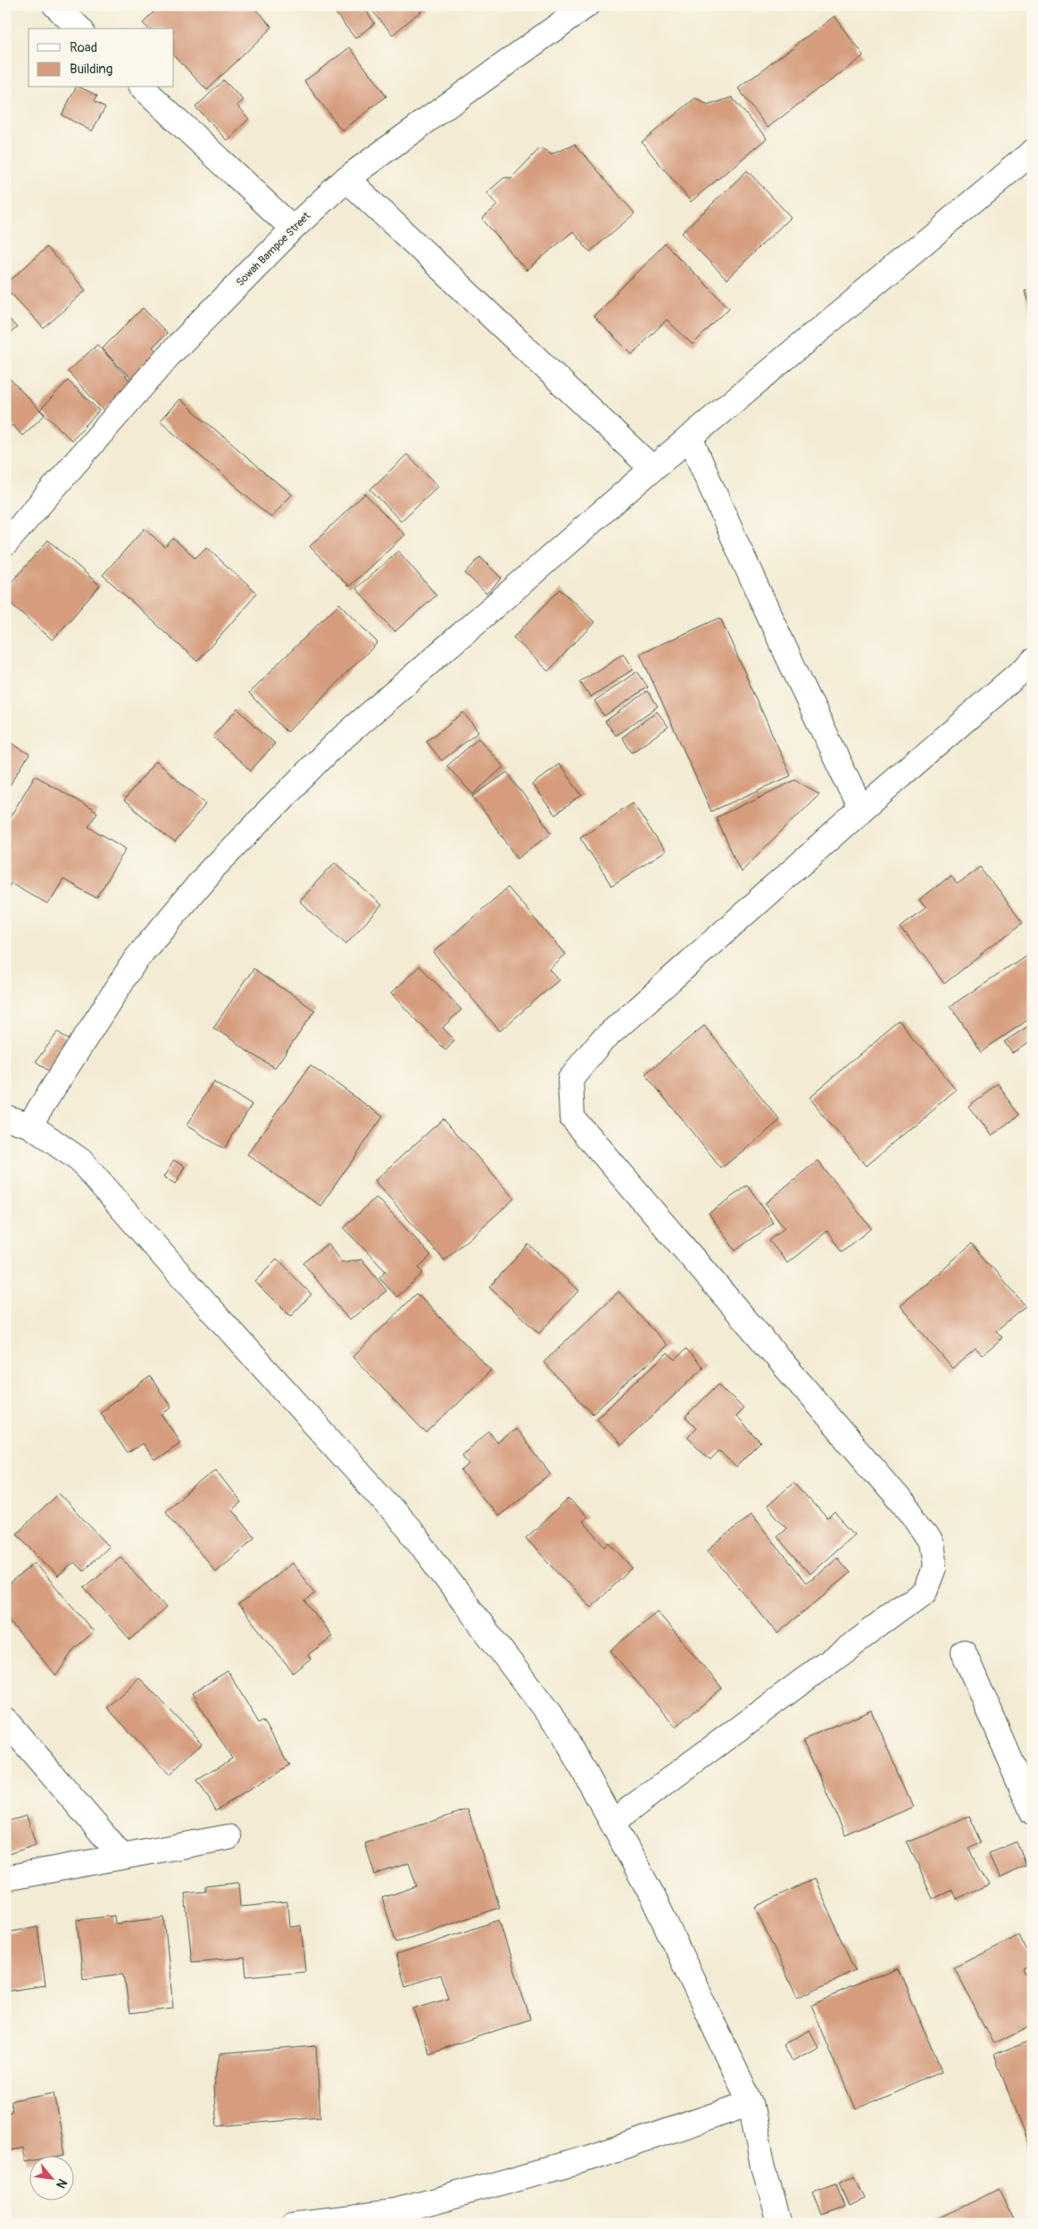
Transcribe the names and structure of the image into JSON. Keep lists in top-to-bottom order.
{
  "streets": {
    "street": ["Sowah Bampoe Street"]
  },
  "legend": ["Road", "Building"],
  "north": "bottom right"
}
